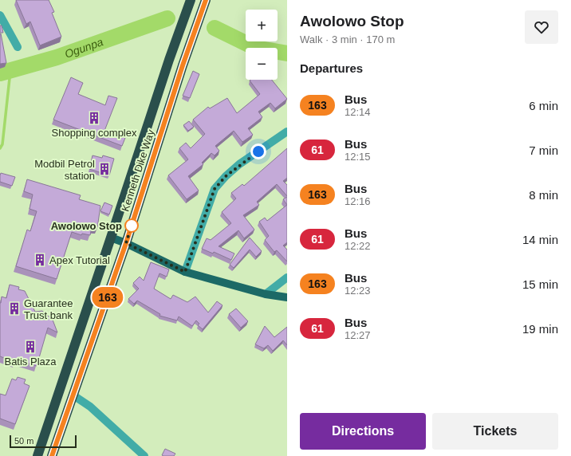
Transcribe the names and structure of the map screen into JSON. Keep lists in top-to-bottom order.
{
  "streets": {
    "highway": ["Kenneth Dike Way"]
  },
  "water": ["Ogunpa"],
  "places": {
    "building": [
      "Shopping complex",
      "Modbil Petrol station",
      "Apex Tutorial",
      "Guarantee Trust bank",
      "Batis Plaza"
    ],
    "other": ["Awolowo Stop"]
  },
  "lines": ["bus line 163"],
  "scale_bar": "50 m",
  "page": {
    "on_map": "163",
    "heading": [
      ["Awolowo Stop", "Walk · 3 min · 170 m"],
      "Departures"
    ],
    "map_buttons": ["+", "−"],
    "list": [
      {
        "mark": "163",
        "name": "Bus",
        "note": "12:14",
        "value": "6 min"
      },
      {
        "mark": "61",
        "name": "Bus",
        "note": "12:15",
        "value": "7 min"
      },
      {
        "mark": "163",
        "name": "Bus",
        "note": "12:16",
        "value": "8 min"
      },
      {
        "mark": "61",
        "name": "Bus",
        "note": "12:22",
        "value": "14 min"
      },
      {
        "mark": "163",
        "name": "Bus",
        "note": "12:23",
        "value": "15 min"
      },
      {
        "mark": "61",
        "name": "Bus",
        "note": "12:27",
        "value": "19 min"
      }
    ],
    "buttons": ["Directions", "Tickets"],
    "scale": "50 m"
  }
}
